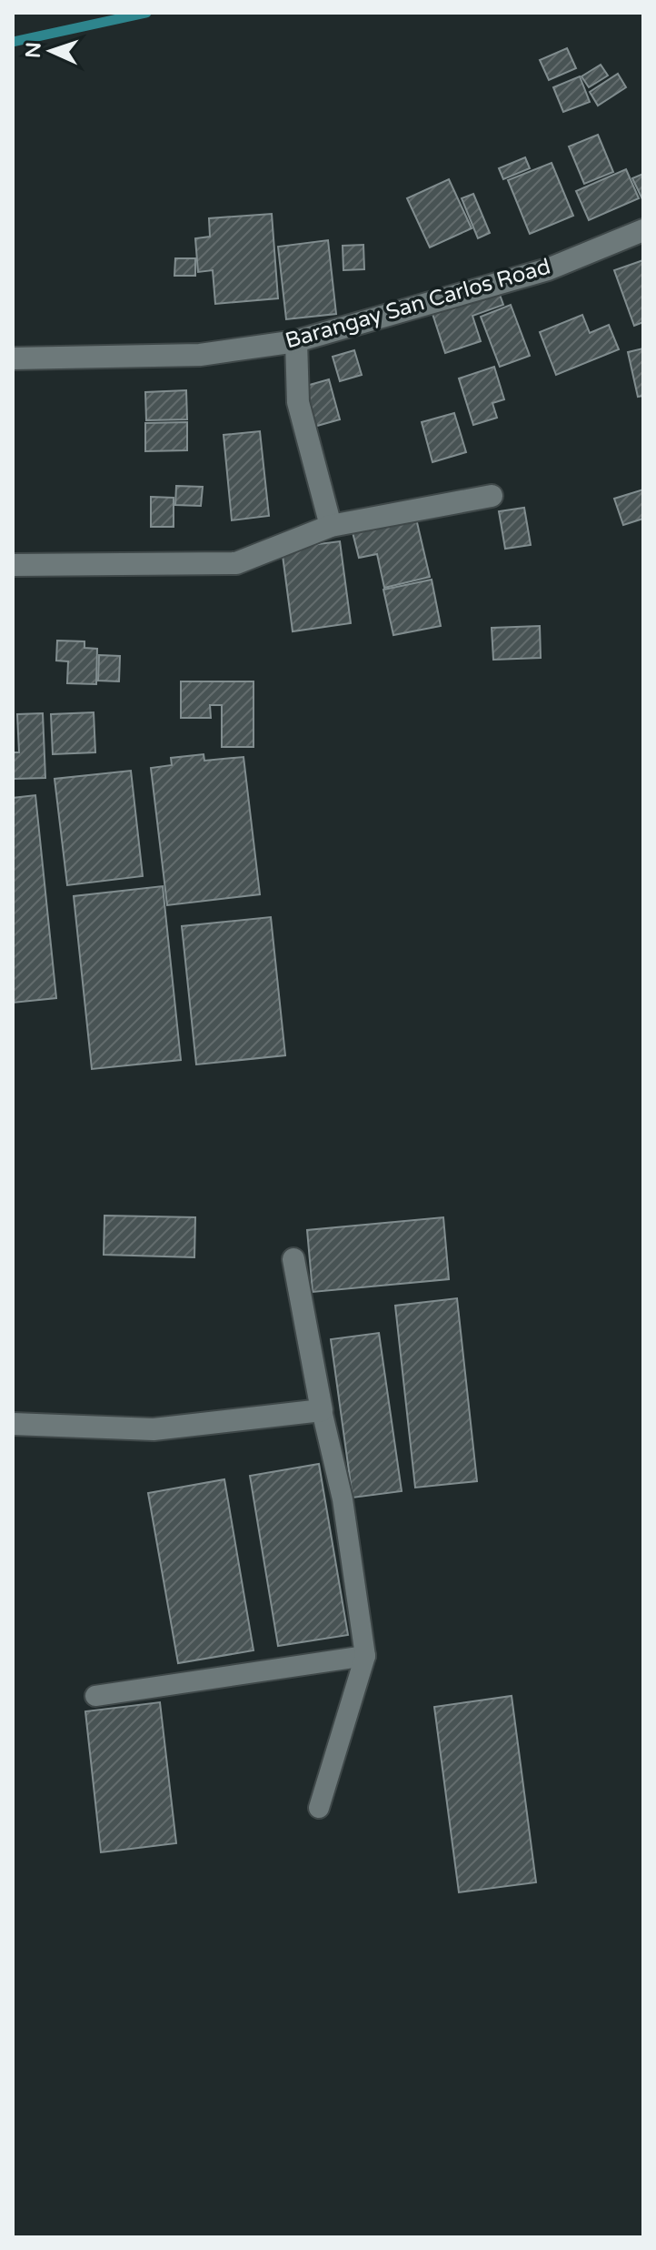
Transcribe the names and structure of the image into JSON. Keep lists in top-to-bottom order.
{
  "streets": {
    "street": ["Barangay San Carlos Road"]
  },
  "north": "left"
}
